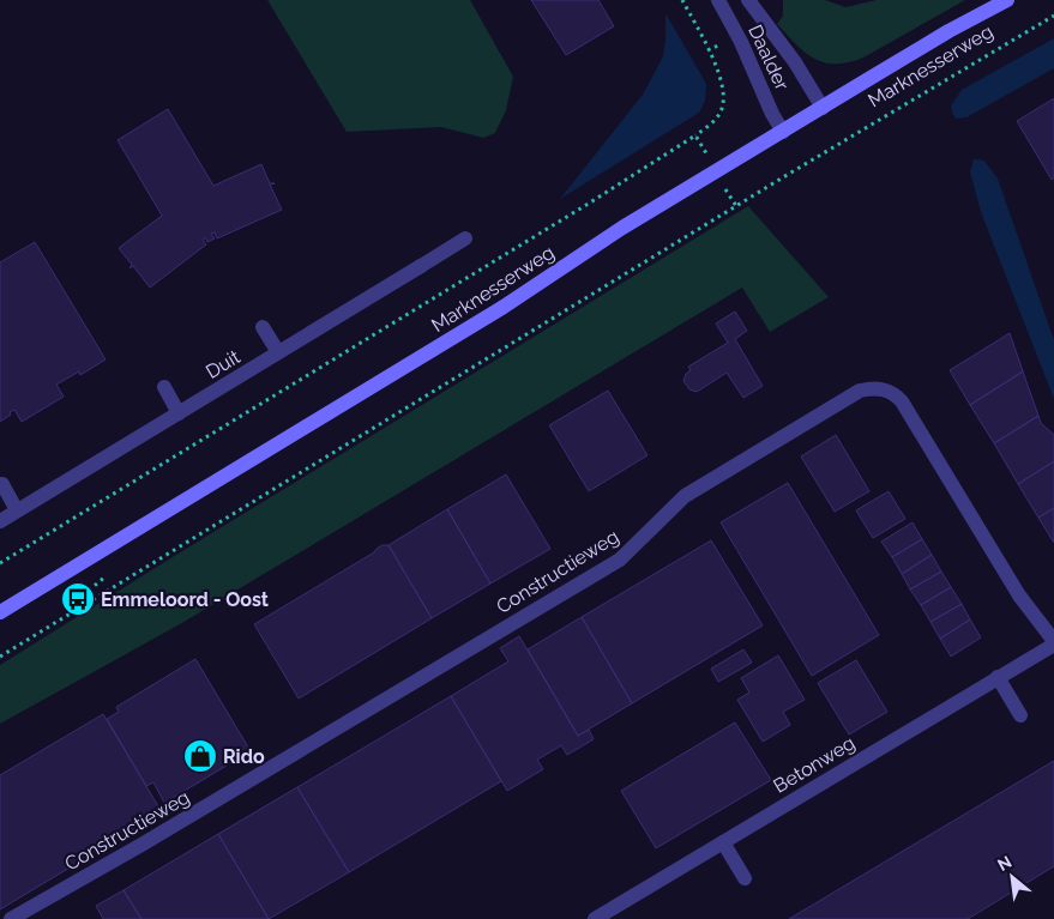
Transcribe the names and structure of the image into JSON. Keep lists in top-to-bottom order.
{
  "streets": {
    "main road": ["Marknesserweg"],
    "street": [
      "Daalder",
      "Duit",
      "Constructieweg",
      "Betonweg"
    ]
  },
  "crossings": [
    ["Daalder", "Marknesserweg"],
    ["Constructieweg", "Betonweg"]
  ],
  "places": {
    "bus stop": ["Emmeloord - Oost"],
    "shop": ["Rido"]
  },
  "north": "top left"
}
